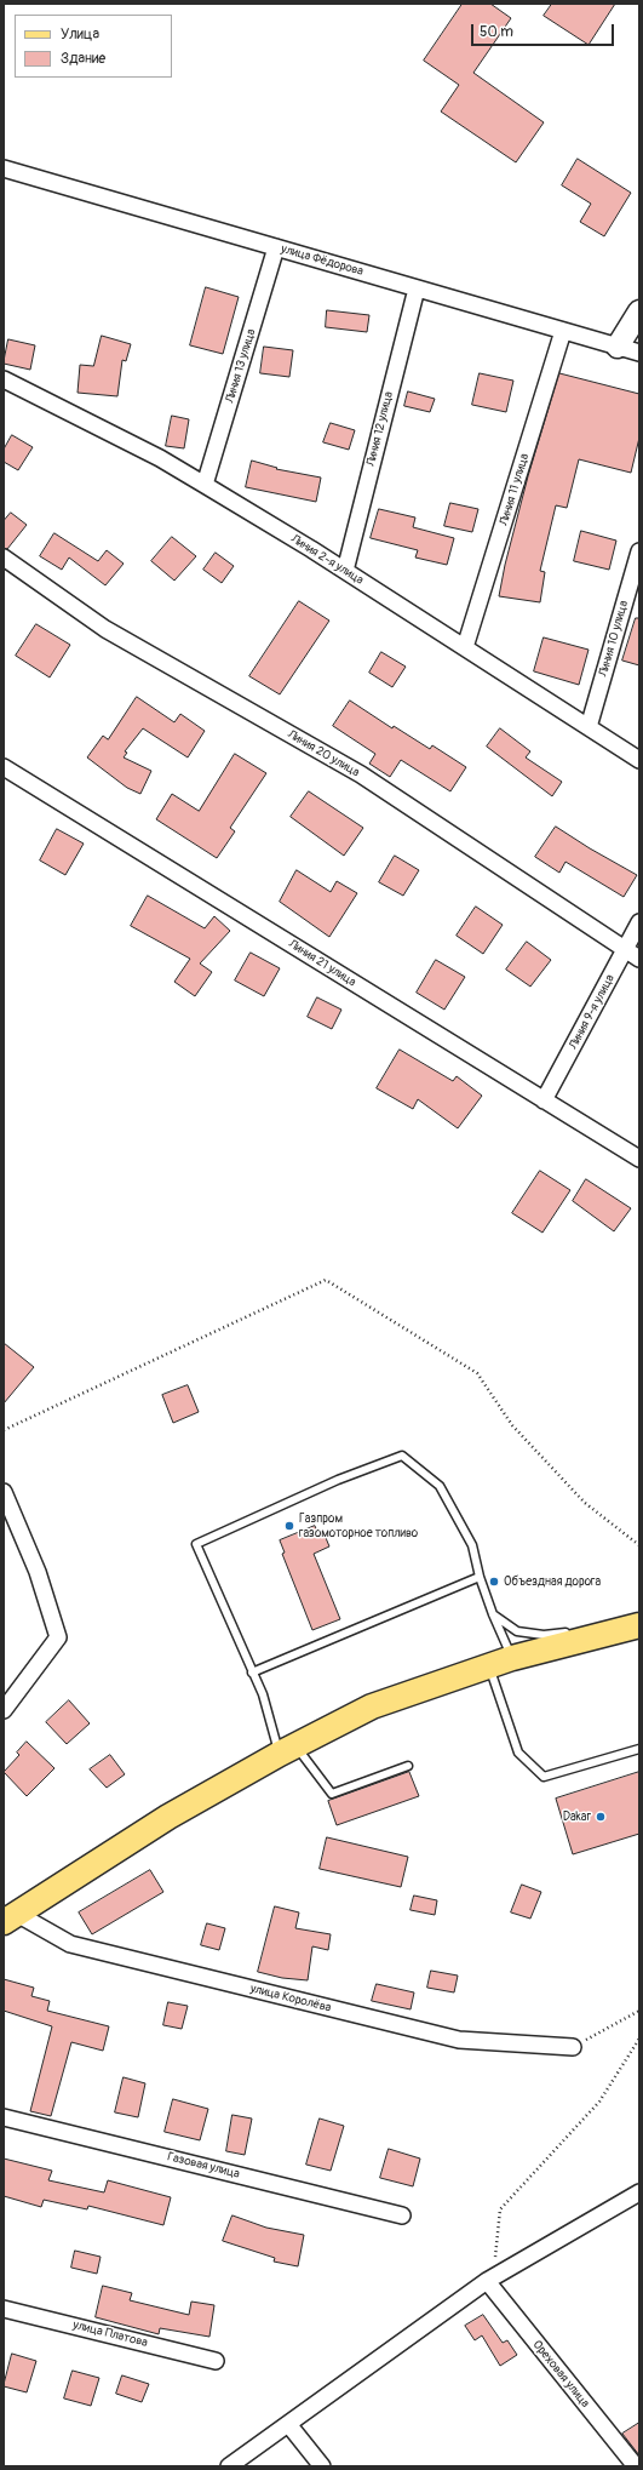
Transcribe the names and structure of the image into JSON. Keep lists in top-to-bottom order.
{
  "streets": {
    "street": [
      "улица Фёдорова",
      "Линия 13 улица",
      "Линия 12 улица",
      "Линия 11 улица",
      "Линия 2-я улица",
      "Линия 10 улица",
      "Линия 20 улица",
      "Линия 21 улица",
      "Линия 9-я улица",
      "улица Королёва",
      "Газовая улица",
      "улица Платова",
      "Ореховая улица"
    ]
  },
  "crossings": [
    ["улица Фёдорова", "Линия 13 улица"],
    ["улица Фёдорова", "Линия 12 улица"],
    ["улица Фёдорова", "Линия 11 улица"],
    ["Линия 13 улица", "Линия 2-я улица"],
    ["Линия 12 улица", "Линия 2-я улица"],
    ["Линия 11 улица", "Линия 2-я улица"],
    ["Линия 2-я улица", "Линия 10 улица"],
    ["Линия 20 улица", "Линия 9-я улица"],
    ["Линия 21 улица", "Линия 9-я улица"]
  ],
  "places": ["Газпром газомоторное топливо", "Объездная дорога", "Dakar"],
  "legend": ["Улица", "Здание"],
  "scale_bar": "50 m"
}
